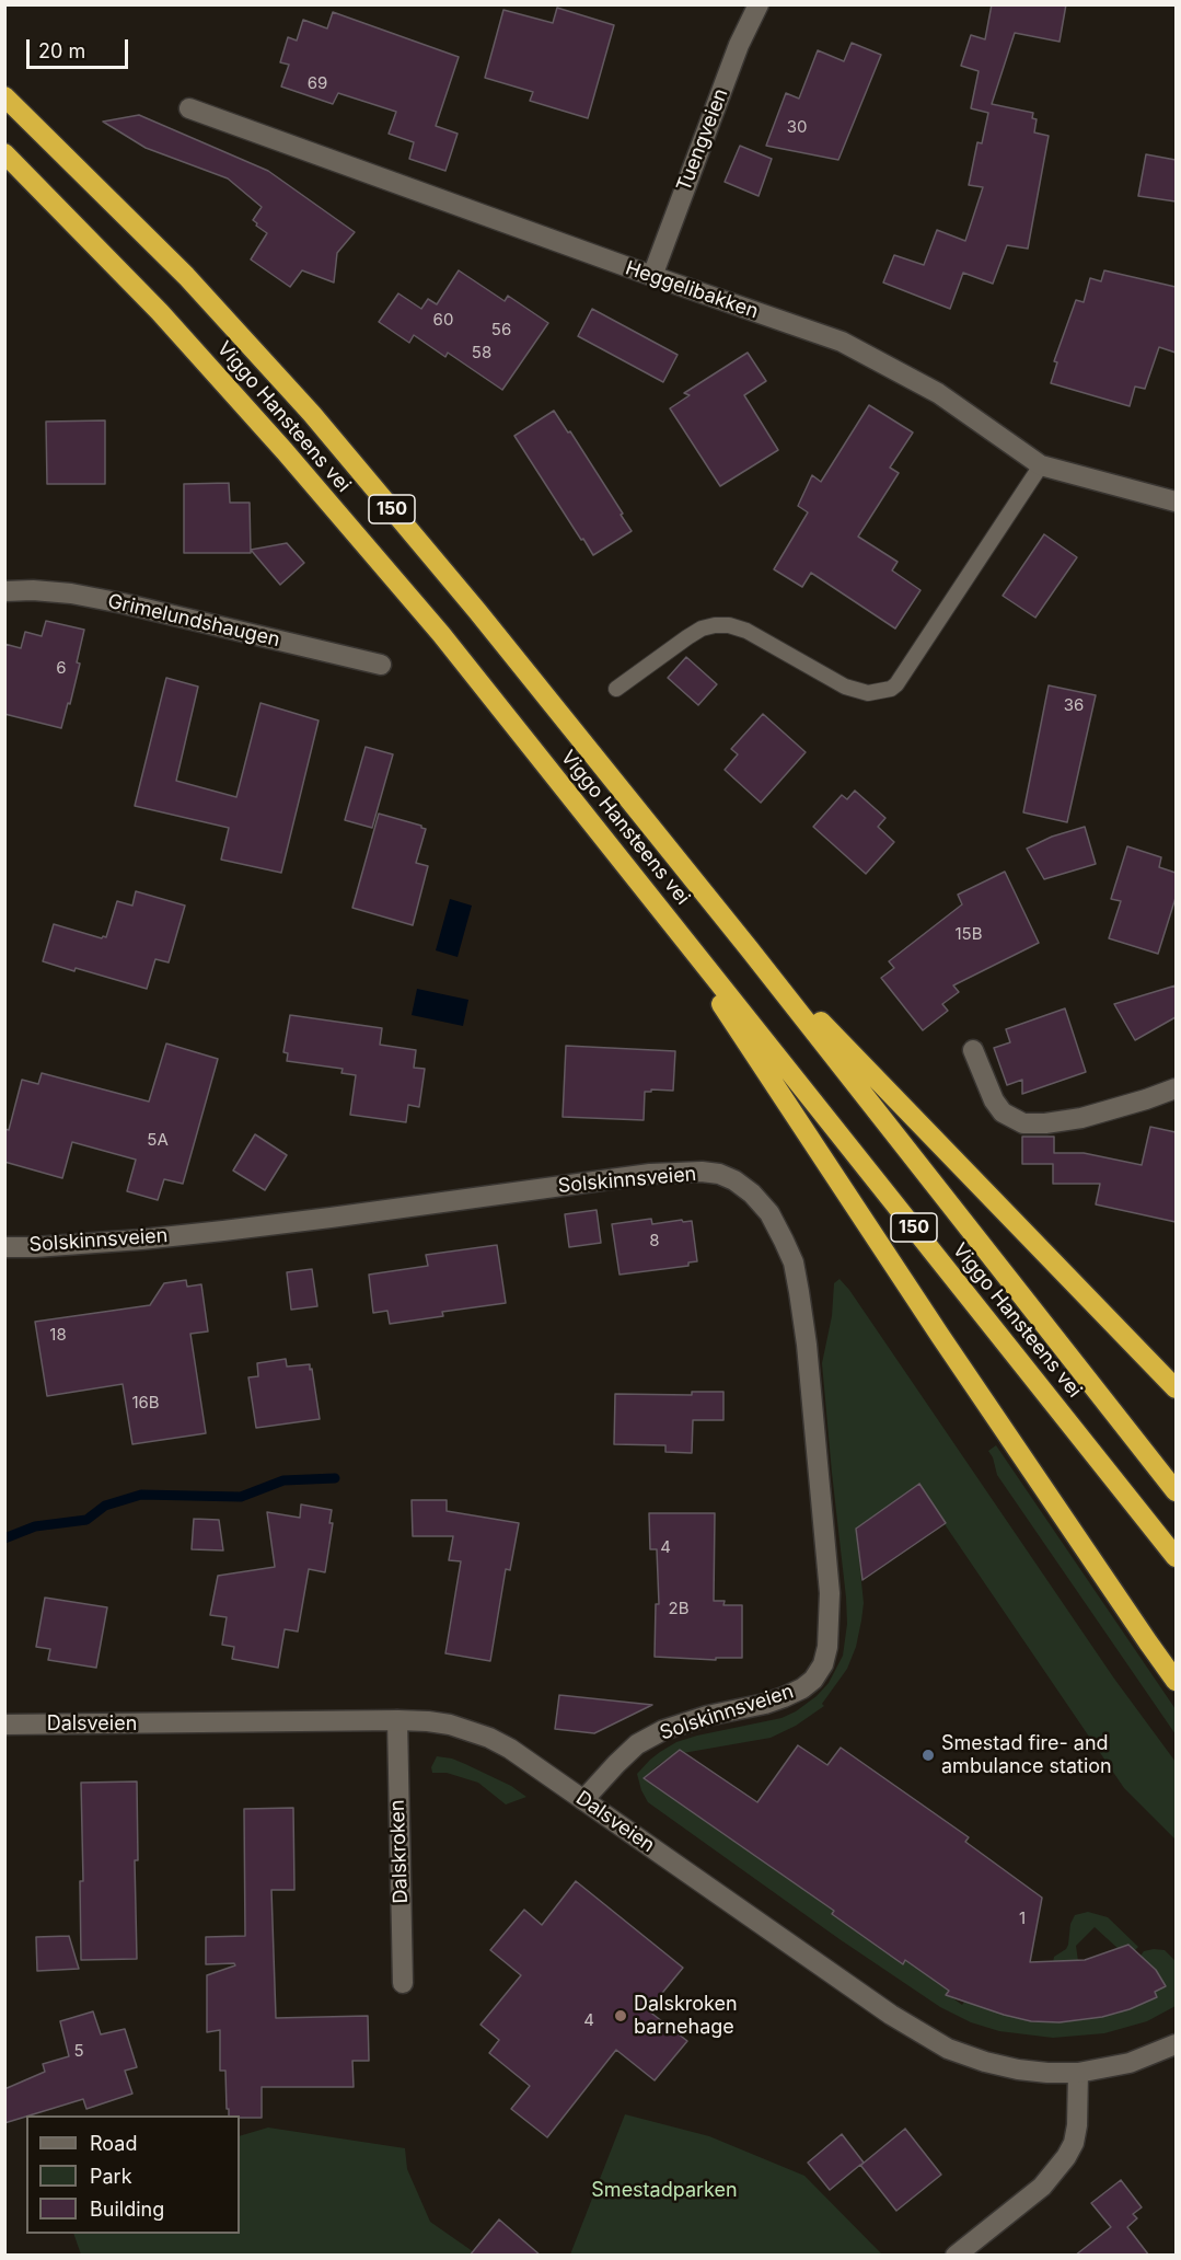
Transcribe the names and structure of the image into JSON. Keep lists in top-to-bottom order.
{
  "streets": {
    "highway": ["Viggo Hansteens vei", "150"],
    "street": [
      "Tuengveien",
      "Heggelibakken",
      "Grimelundshaugen",
      "Solskinnsveien",
      "Dalsveien",
      "Dalskroken"
    ]
  },
  "crossings": [
    ["Tuengveien", "Heggelibakken"],
    ["Solskinnsveien", "Dalsveien"],
    ["Dalsveien", "Dalskroken"]
  ],
  "parks": ["Smestadparken"],
  "places": ["Smestad fire- and ambulance station", "Dalskroken barnehage"],
  "house_numbers": [
    "69",
    "30",
    "60",
    "56",
    "58",
    "6",
    "36",
    "15B",
    "5A",
    "8",
    "18",
    "16B",
    "4",
    "2B",
    "1",
    "4",
    "5"
  ],
  "legend": ["Road", "Park", "Building"],
  "scale_bar": "20 m"
}
